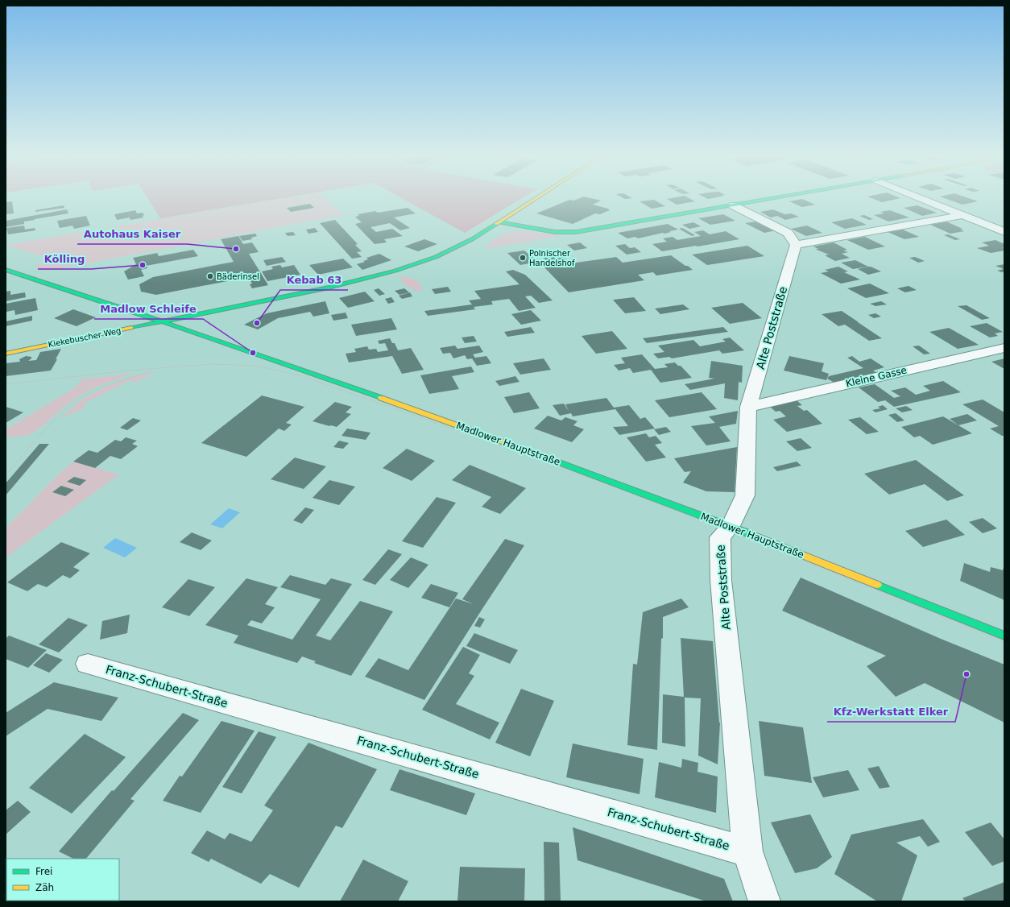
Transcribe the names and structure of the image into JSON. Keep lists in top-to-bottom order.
{
  "streets": {
    "main road": ["Kiekebuscher Weg", "Madlower Hauptstraße"],
    "street": ["Alte Poststraße", "Kleine Gasse", "Franz-Schubert-Straße"]
  },
  "crossings": [
    ["Alte Poststraße", "Kleine Gasse"],
    ["Alte Poststraße", "Madlower Hauptstraße"],
    ["Alte Poststraße", "Franz-Schubert-Straße"],
    ["Kiekebuscher Weg", "Madlower Hauptstraße"]
  ],
  "places": [
    "Autohaus Kaiser",
    "Polnischer Handelshof",
    "Kölling",
    "Bäderinsel",
    "Kebab 63",
    "Madlow Schleife",
    "Kfz-Werkstatt Elker"
  ],
  "legend": ["Frei", "Zäh"]
}
